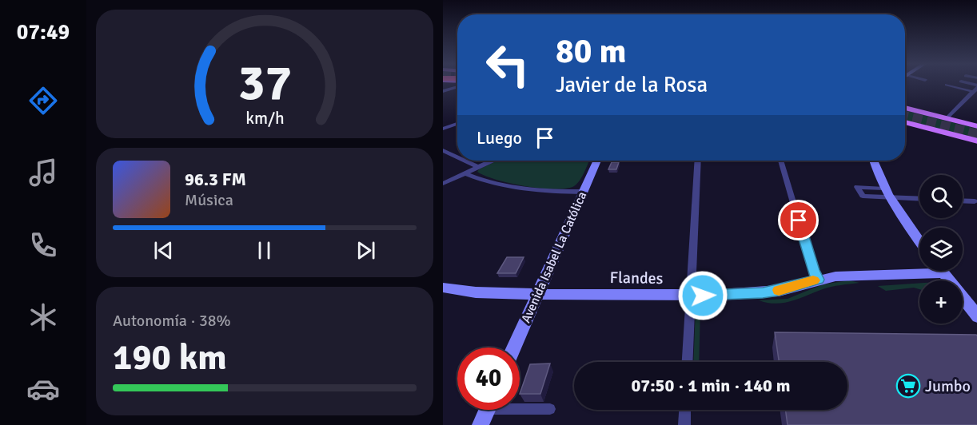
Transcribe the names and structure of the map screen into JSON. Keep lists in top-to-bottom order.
{
  "streets": {
    "street": ["Avenida Isabel La Católica", "Flandes"]
  },
  "crossings": [
    ["Avenida Isabel La Católica", "Flandes"]
  ],
  "places": {
    "supermarket": ["Jumbo"]
  },
  "page": {
    "tabs": "07:49",
    "turn": ["80 m", "Javier de la Rosa"],
    "then": "Luego",
    "song": ["96.3 FM", "Música"],
    "map_buttons": "+",
    "tile": ["Autonomía · 38%", "190 km"],
    "limit": "40",
    "trip": "07:50 · 1 min · 140 m",
    "gauge": ["37", "km/h"]
  }
}
